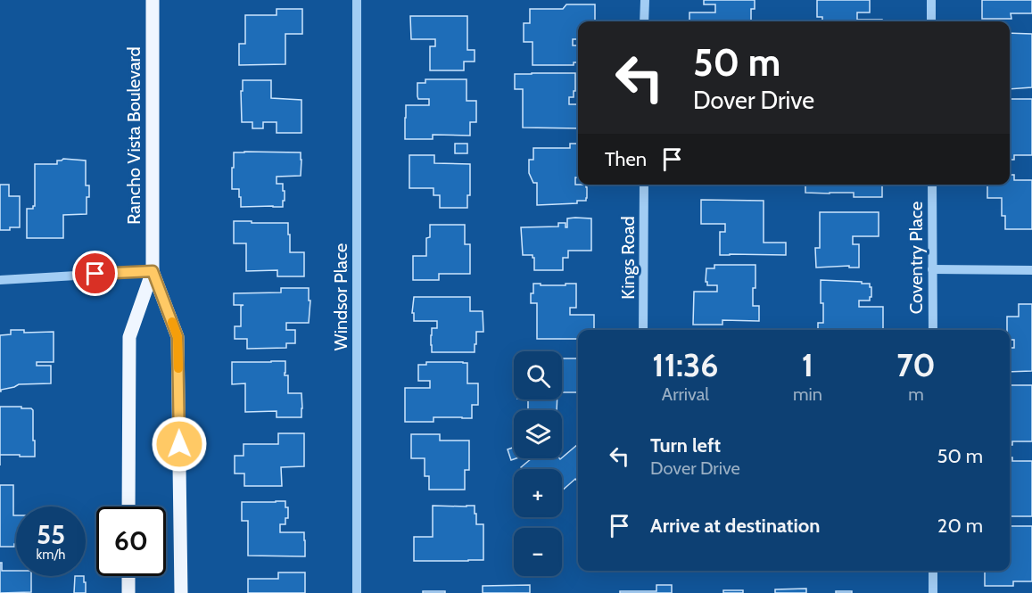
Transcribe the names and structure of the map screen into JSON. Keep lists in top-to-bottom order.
{
  "streets": {
    "main road": ["Rancho Vista Boulevard"],
    "street": ["Kings Road", "Coventry Place", "Windsor Place"]
  },
  "page": {
    "turn": ["50 m", "Dover Drive"],
    "then": "Then",
    "eta": [
      "11:36",
      "Arrival",
      "1",
      "min",
      "70",
      "m"
    ],
    "map_buttons": ["+", "−"],
    "list": [
      {
        "name": "Turn left",
        "note": "Dover Drive",
        "value": "50 m"
      },
      {
        "name": "Arrive at destination",
        "value": "20 m"
      }
    ],
    "speed": "55 km/h",
    "limit": "60"
  }
}
